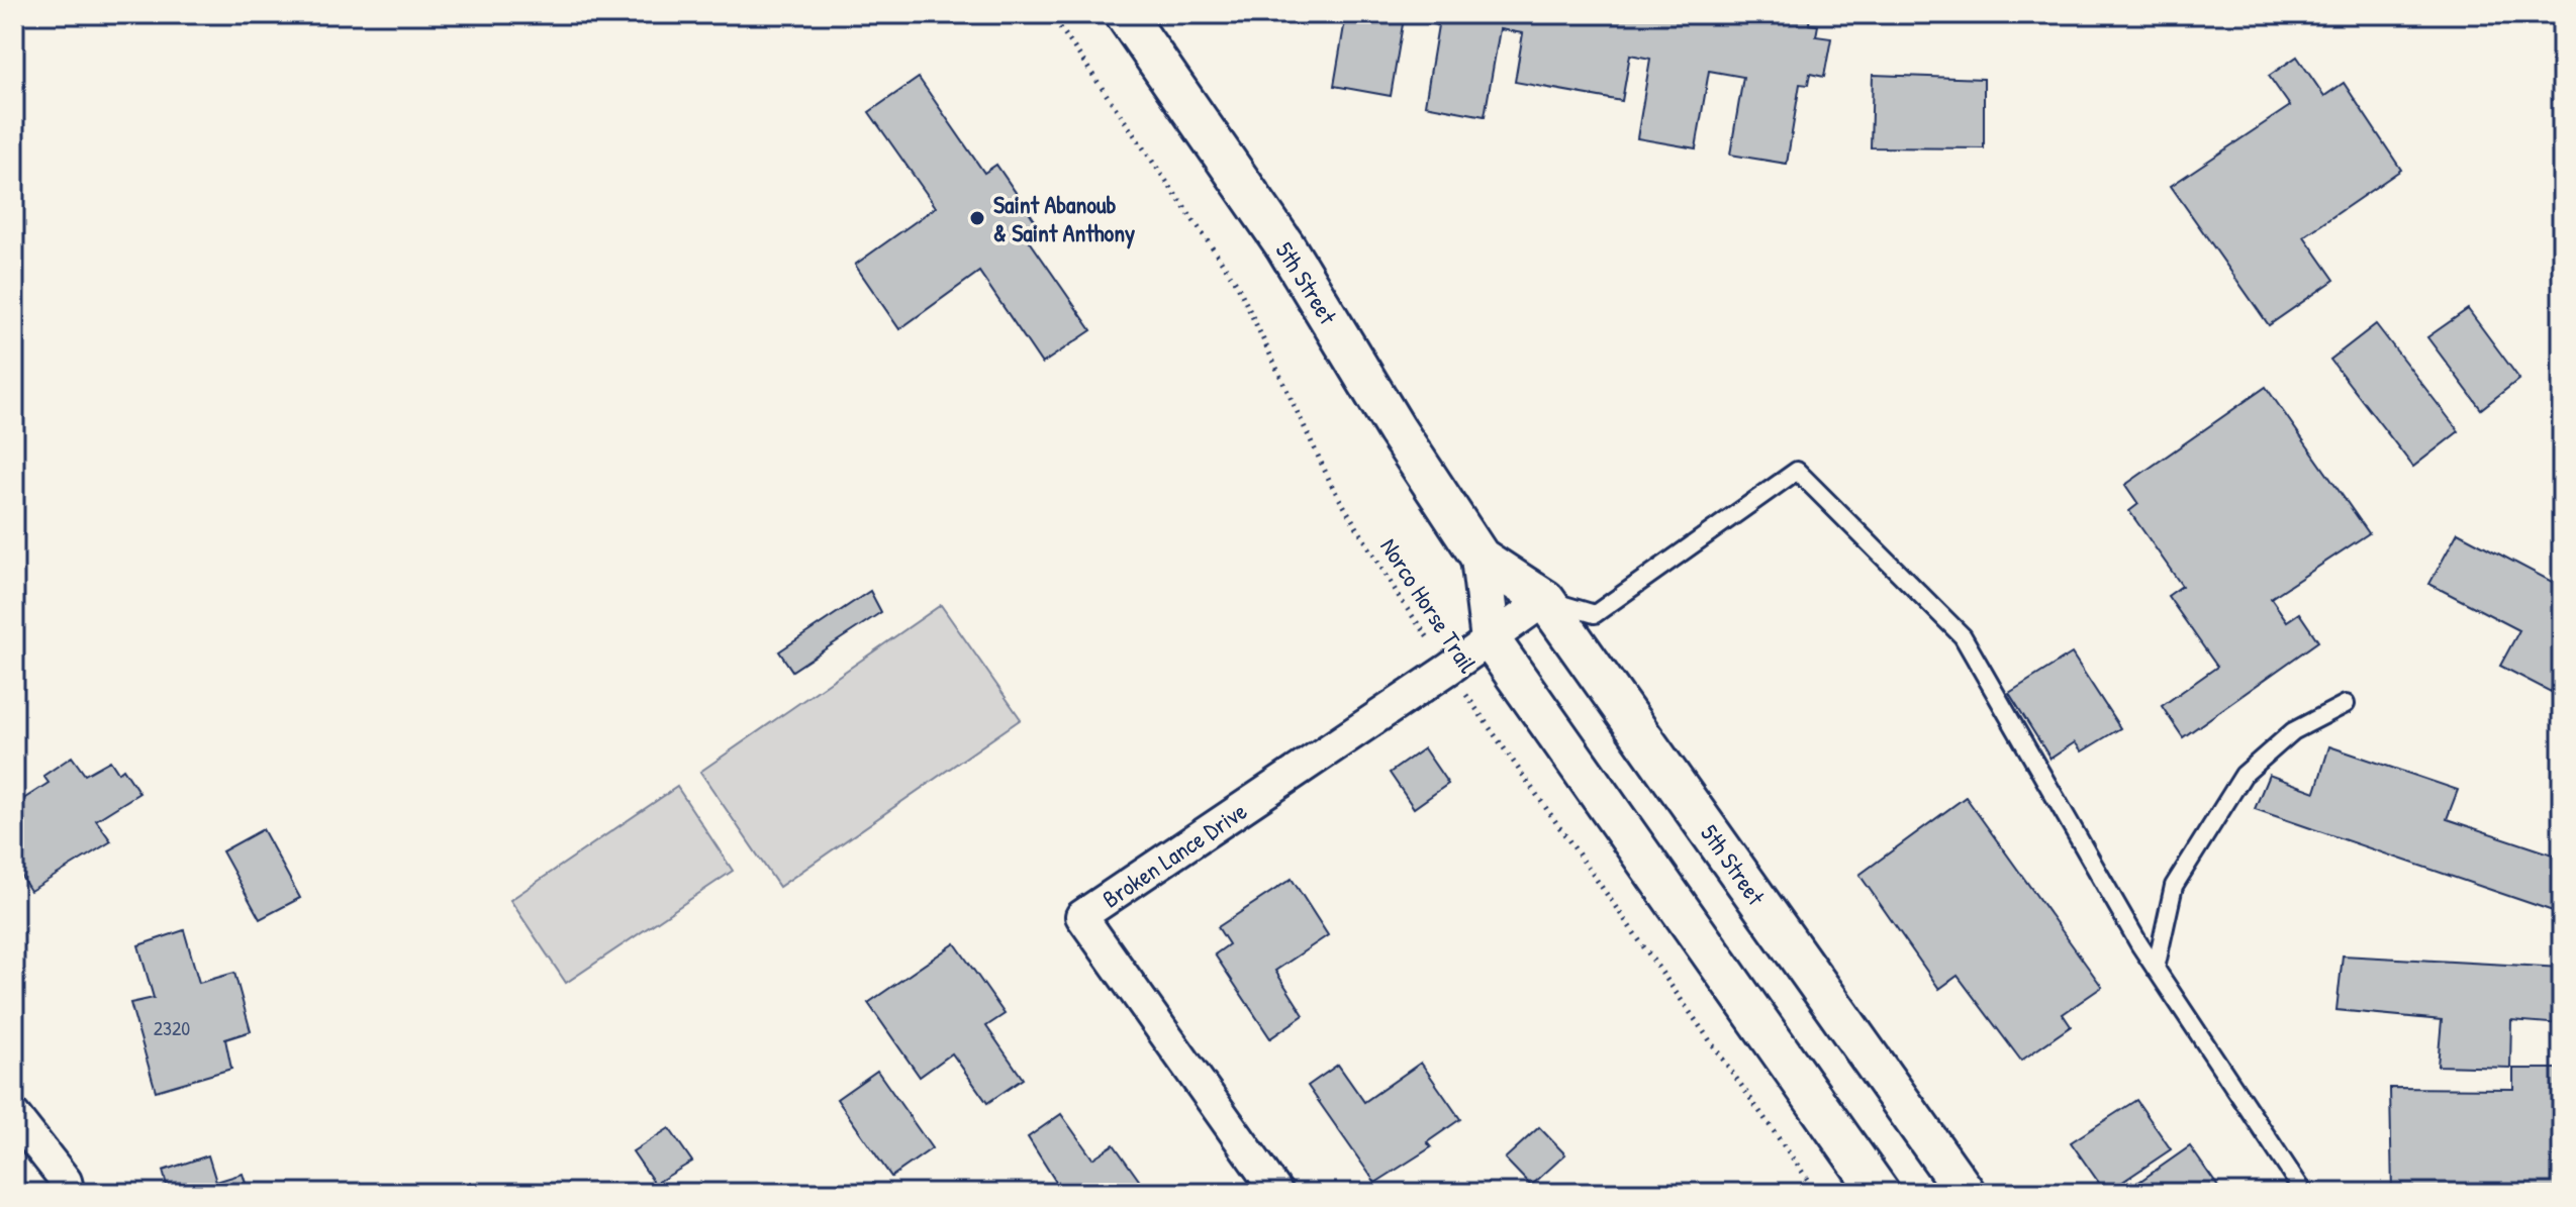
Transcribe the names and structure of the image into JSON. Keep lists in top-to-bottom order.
{
  "streets": {
    "street": ["5th Street", "Broken Lance Drive"],
    "path": ["Norco Horse Trail"]
  },
  "crossings": [
    ["5th Street", "Broken Lance Drive"],
    ["Norco Horse Trail", "Broken Lance Drive"]
  ],
  "places": ["Saint Abanoub & Saint Anthony"],
  "house_numbers": ["2320"]
}
